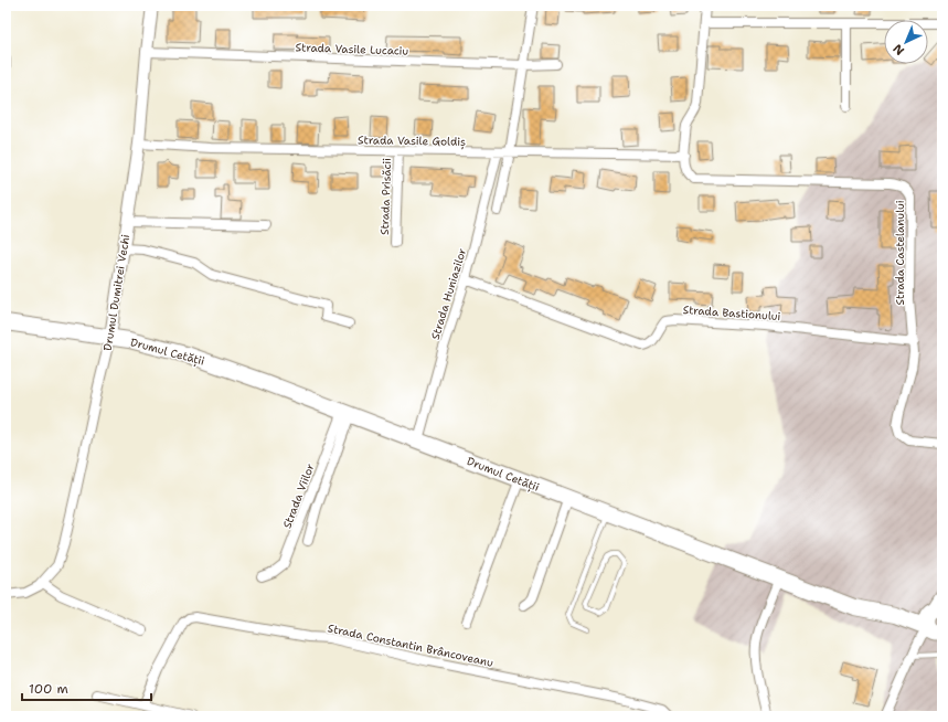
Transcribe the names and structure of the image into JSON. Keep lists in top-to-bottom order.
{
  "streets": {
    "highway": ["Drumul Cetății"],
    "street": [
      "Strada Vasile Lucaciu",
      "Strada Vasile Goldiș",
      "Strada Prisăcii",
      "Strada Castelanului",
      "Drumul Dumitrei Vechi",
      "Strada Huniazilor",
      "Strada Bastionului",
      "Strada Viilor",
      "Strada Constantin Brâncoveanu"
    ]
  },
  "crossings": [
    ["Strada Vasile Lucaciu", "Drumul Dumitrei Vechi"],
    ["Strada Vasile Goldiș", "Strada Prisăcii"],
    ["Strada Vasile Goldiș", "Strada Castelanului"],
    ["Strada Vasile Goldiș", "Drumul Dumitrei Vechi"],
    ["Strada Vasile Goldiș", "Strada Huniazilor"],
    ["Strada Castelanului", "Strada Bastionului"],
    ["Drumul Dumitrei Vechi", "Drumul Cetății"],
    ["Strada Huniazilor", "Strada Bastionului"],
    ["Strada Huniazilor", "Drumul Cetății"],
    ["Drumul Cetății", "Strada Viilor"]
  ],
  "scale_bar": "100 m",
  "north": "bottom left"
}
